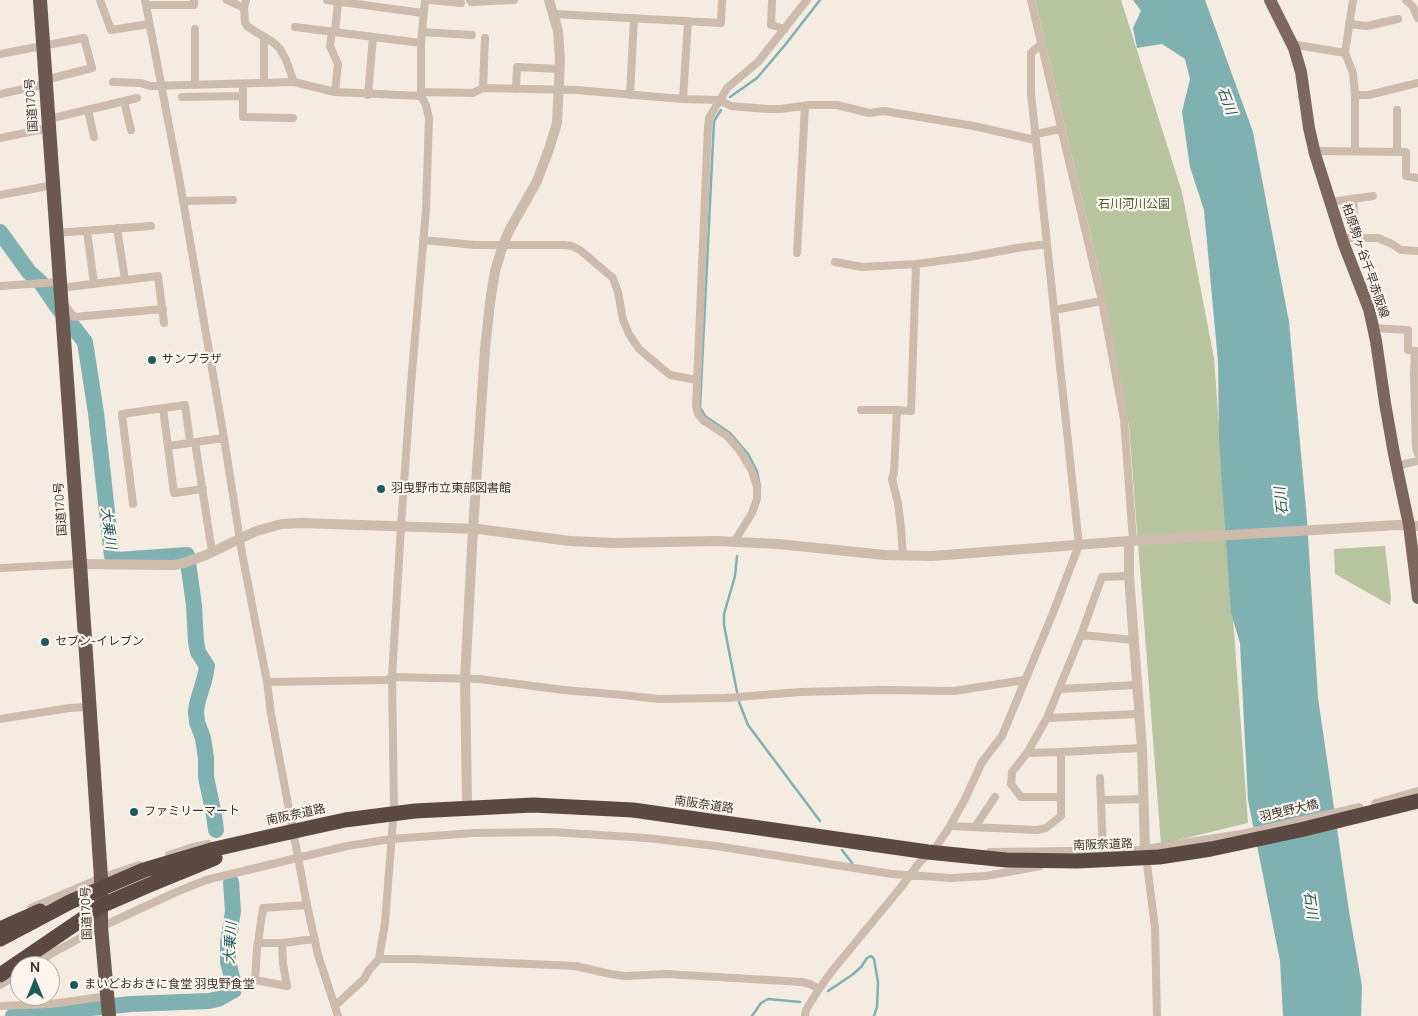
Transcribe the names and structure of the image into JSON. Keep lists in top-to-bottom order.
{
  "streets": {
    "highway": ["国道170号", "南阪奈道路"],
    "main road": ["柏原駒ヶ谷千早赤阪線"],
    "street": ["羽曳野大橋"]
  },
  "water": ["石川", "大乗川"],
  "parks": ["石川河川公園"],
  "places": [
    "サンプラザ",
    "羽曳野市立東部図書館",
    "セブン-イレブン",
    "ファミリーマート",
    "まいどおおきに食堂 羽曳野食堂"
  ],
  "north": "top"
}
